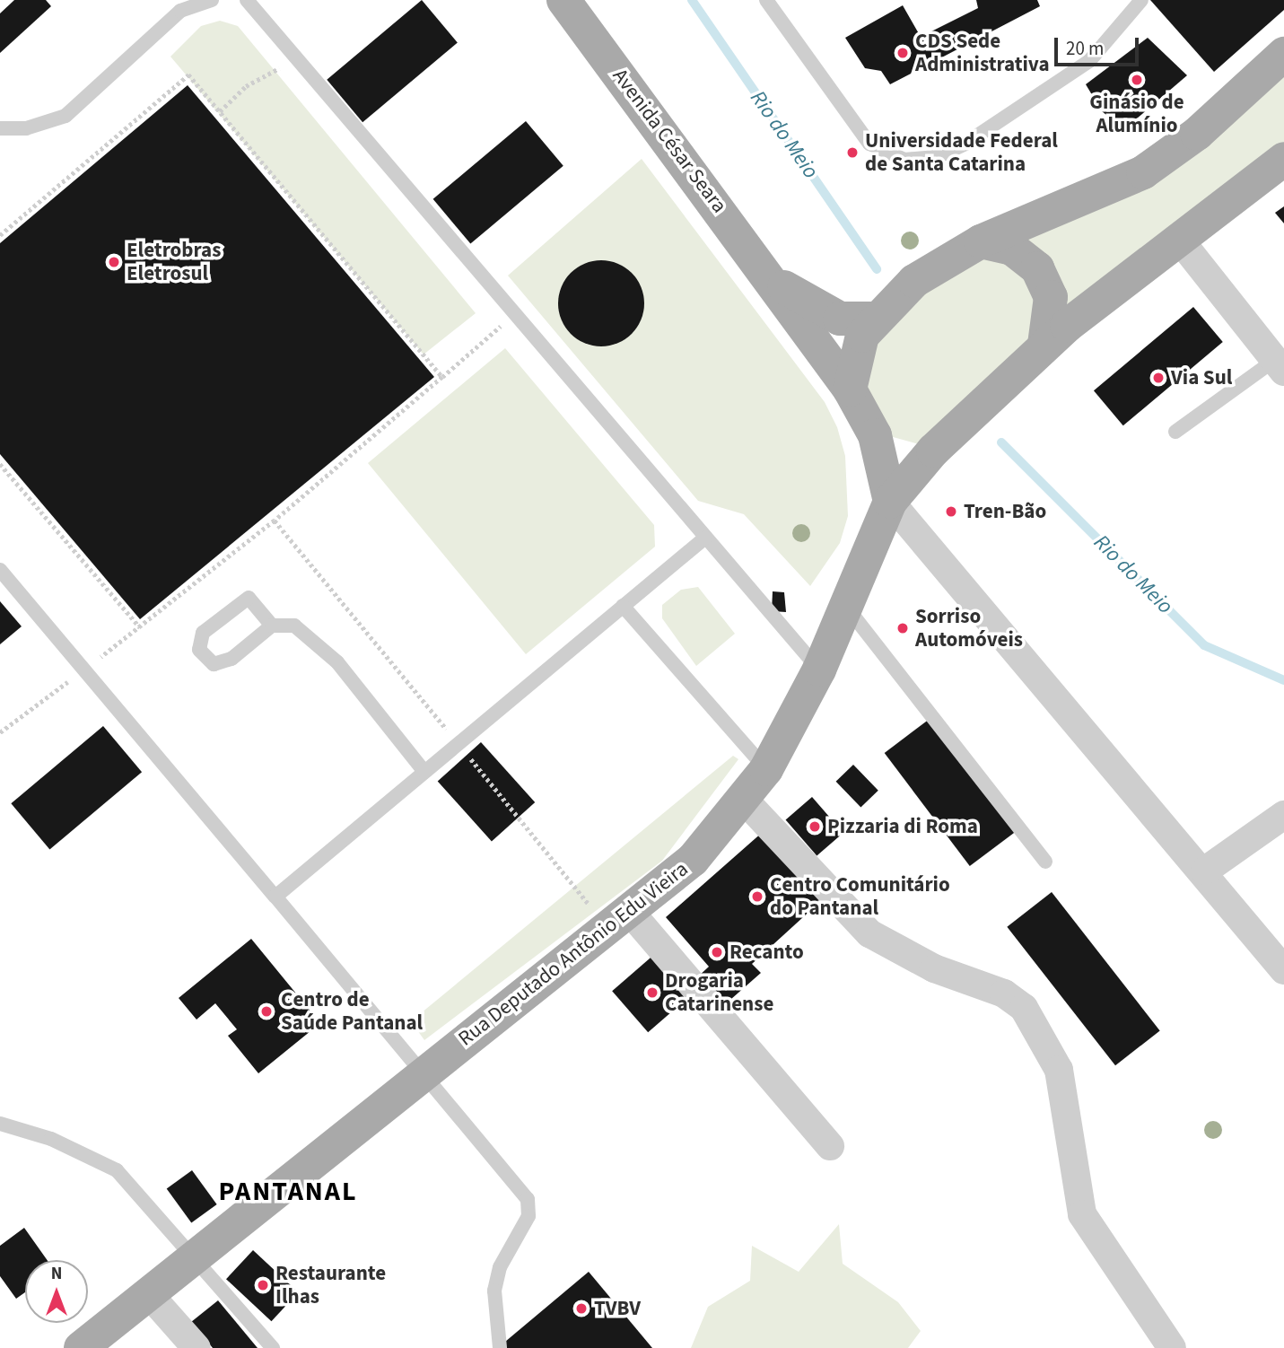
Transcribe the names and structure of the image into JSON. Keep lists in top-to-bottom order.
{
  "streets": {
    "main road": ["Avenida César Seara", "Rua Deputado Antônio Edu Vieira"]
  },
  "crossings": [
    ["Avenida César Seara", "Rua Deputado Antônio Edu Vieira"]
  ],
  "districts": ["PANTANAL"],
  "water": ["Rio do Meio"],
  "places": [
    "CDS Sede Administrativa",
    "Ginásio de Alumínio",
    "Universidade Federal de Santa Catarina",
    "Eletrobras Eletrosul",
    "Via Sul",
    "Tren-Bão",
    "Sorriso Automóveis",
    "Pizzaria di Roma",
    "Centro Comunitário do Pantanal",
    "Recanto",
    "Drogaria Catarinense",
    "Centro de Saúde Pantanal",
    "Restaurante Ilhas",
    "TVBV"
  ],
  "scale_bar": "20 m",
  "north": "top"
}
